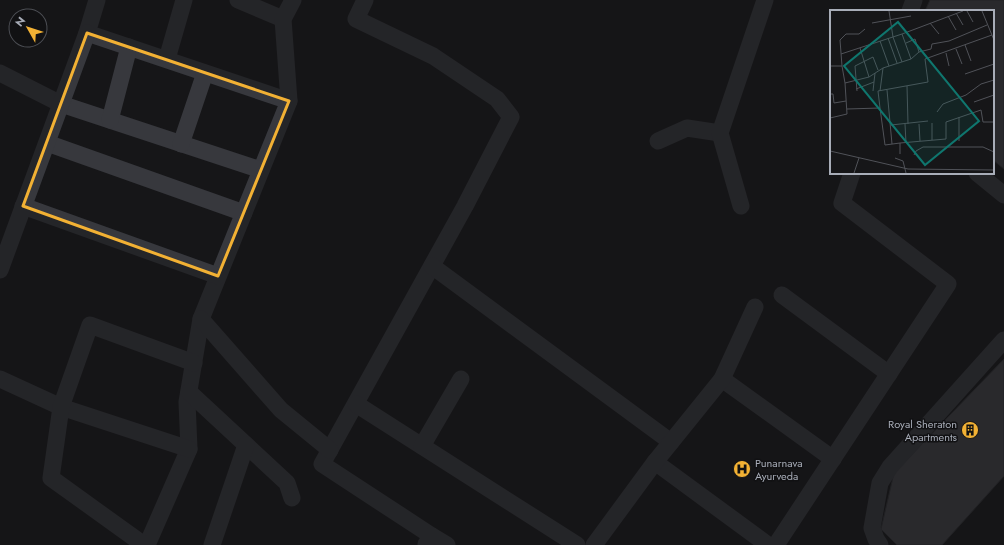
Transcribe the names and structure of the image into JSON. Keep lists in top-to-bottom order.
{
  "places": {
    "building": ["Royal Sheraton Apartments"],
    "hospital": ["Punarnava Ayurveda"]
  },
  "north": "top left"
}
